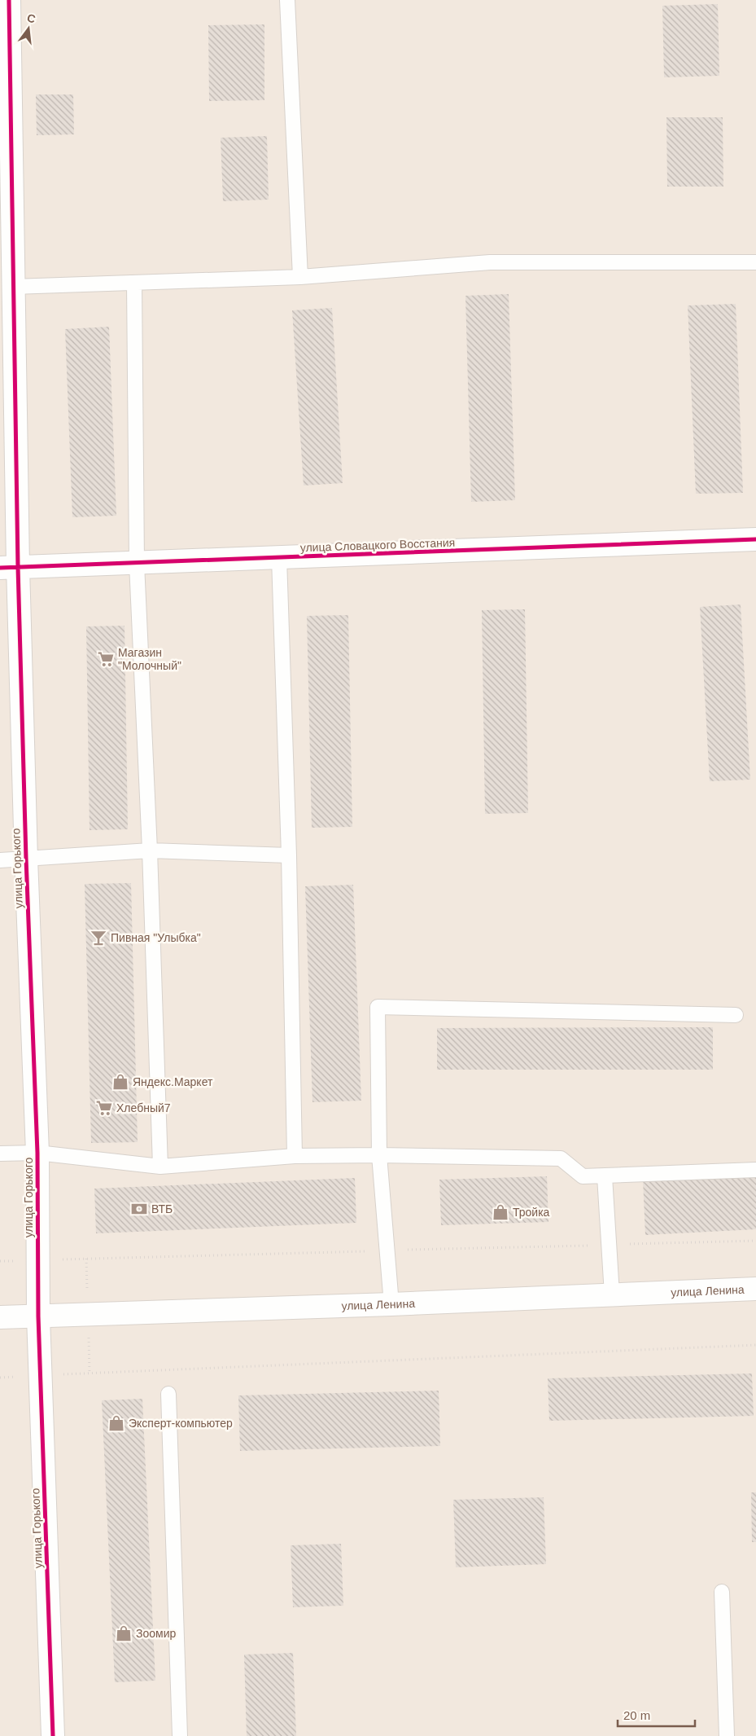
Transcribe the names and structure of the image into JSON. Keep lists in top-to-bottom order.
{
  "streets": {
    "street": ["улица Словацкого Восстания", "улица Горького", "улица Ленина"]
  },
  "crossings": [
    ["улица Словацкого Восстания", "улица Горького"],
    ["улица Горького", "улица Ленина"]
  ],
  "places": {
    "supermarket": ["Магазин \"Молочный\"", "Хлебный7"],
    "bar": ["Пивная \"Улыбка\""],
    "shop": [
      "Яндекс.Маркет",
      "Тройка",
      "Эксперт-компьютер",
      "Зоомир"
    ],
    "bank": ["ВТБ"]
  },
  "scale_bar": "20 m",
  "north": "top"
}
